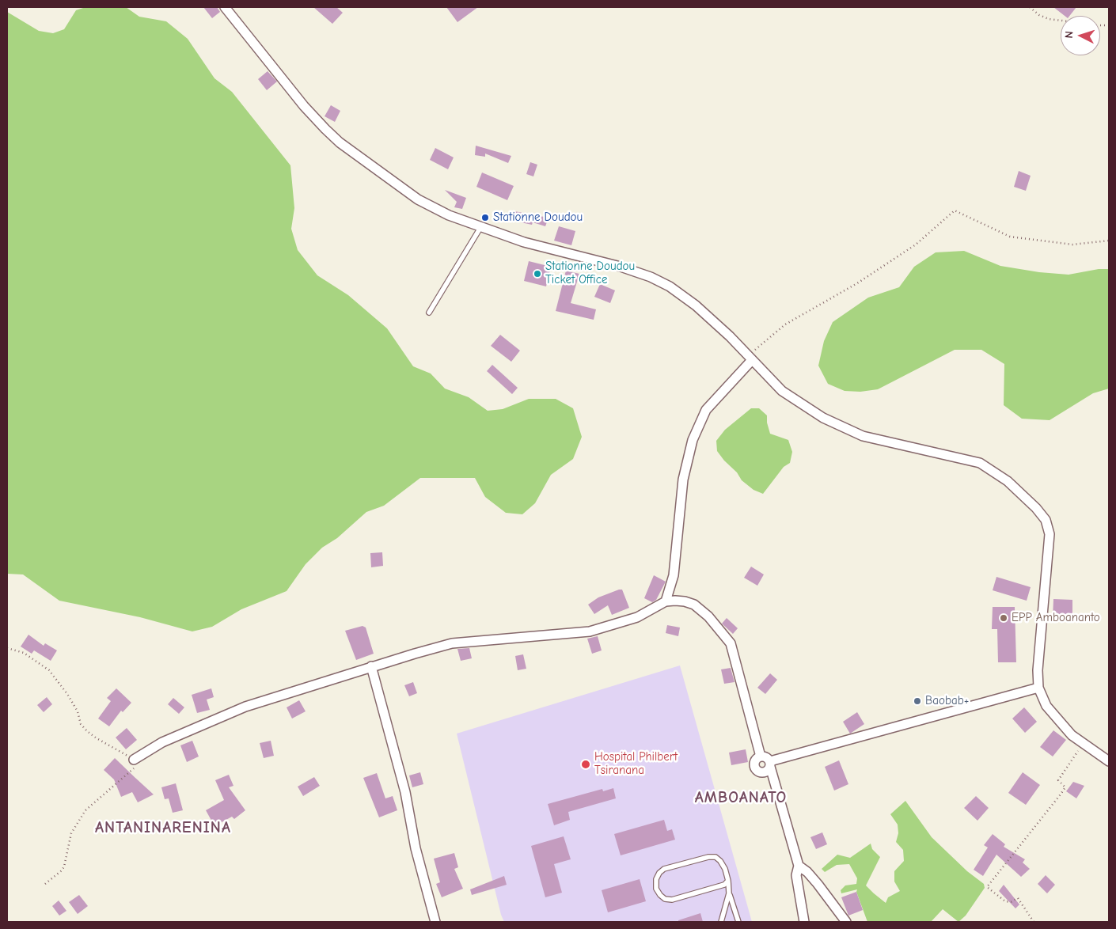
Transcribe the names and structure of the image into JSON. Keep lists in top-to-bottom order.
{
  "districts": ["AMBOANATO", "ANTANINARENINA"],
  "places": [
    "Stationne Doudou",
    "Stationne Doudou Ticket Office",
    "EPP Amboananto",
    "Baobab+",
    "Hospital Philbert Tsiranana"
  ],
  "north": "left"
}
